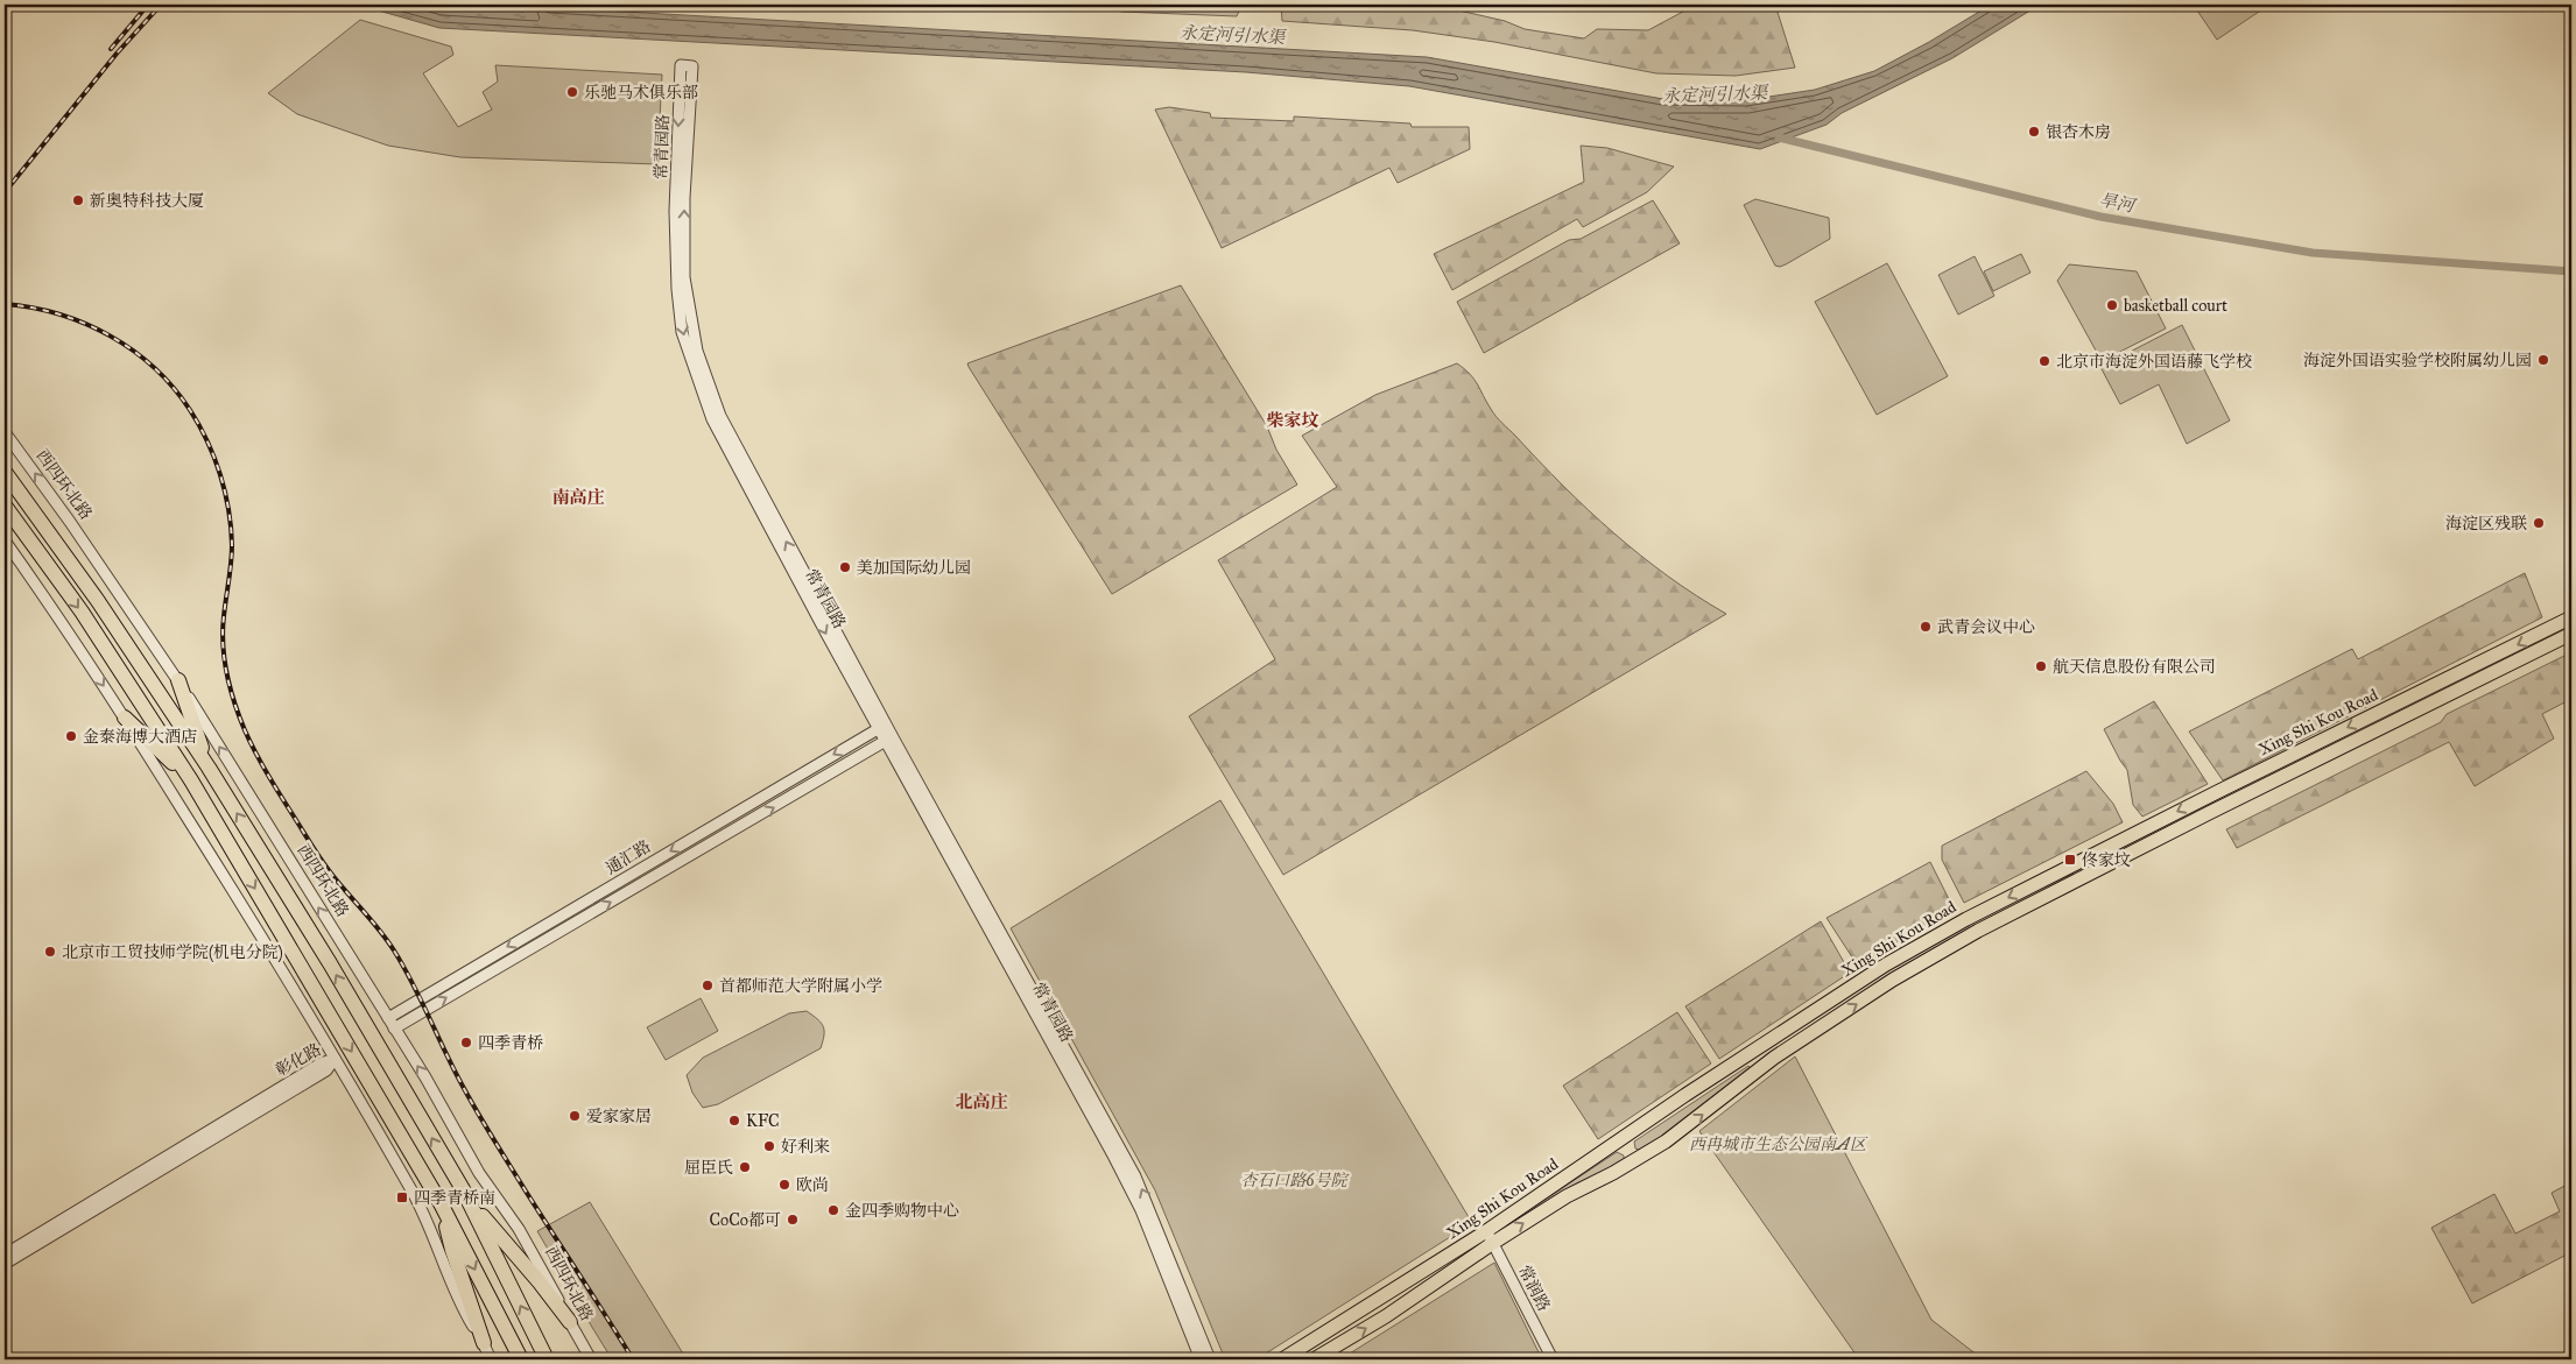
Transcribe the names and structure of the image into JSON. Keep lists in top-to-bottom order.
{
  "streets": {
    "main road": ["Xing Shi Kou Road"],
    "street": [
      "常青园路",
      "西四环北路",
      "通汇路",
      "彰化路",
      "常润路"
    ]
  },
  "crossings": [
    ["常青园路", "通汇路"],
    ["西四环北路", "通汇路"],
    ["Xing Shi Kou Road", "常润路"]
  ],
  "districts": ["柴家坟", "南高庄", "北高庄"],
  "water": ["永定河引水渠", "旱河"],
  "parks": ["西冉城市生态公园南A区", "杏石口路6号院"],
  "places": {
    "other": [
      "乐驰马术俱乐部",
      "银杏木房",
      "新奥特科技大厦",
      "basketball court",
      "海淀外国语实验学校附属幼儿园",
      "北京市海淀外国语藤飞学校",
      "海淀区残联",
      "美加国际幼儿园",
      "武青会议中心",
      "航天信息股份有限公司",
      "金泰海博大酒店",
      "北京市工贸技师学院(机电分院)",
      "首都师范大学附属小学",
      "四季青桥",
      "爱家家居",
      "KFC",
      "好利来",
      "屈臣氏",
      "欧尚",
      "金四季购物中心",
      "CoCo都可"
    ],
    "transit": ["佟家坟", "四季青桥南"]
  }
}
